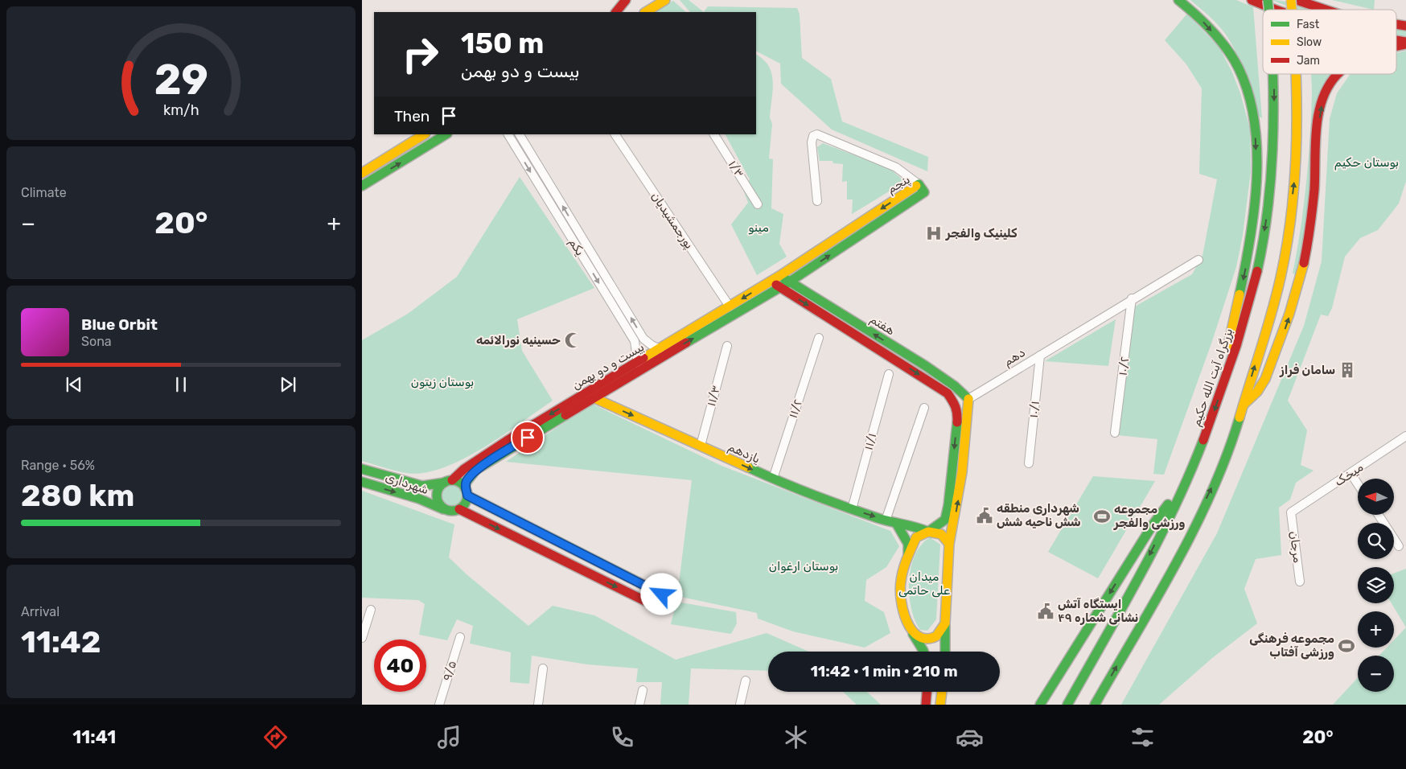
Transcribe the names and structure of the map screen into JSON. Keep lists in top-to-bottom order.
{
  "streets": {
    "main road": [
      "پنجم",
      "هفتم",
      "بیست و دو بهمن",
      "بزرگراه آیت الله حکیم",
      "یازدهم",
      "شهرداری"
    ],
    "street": [
      "۱/۳",
      "پورجمشیدیان",
      "یکم",
      "دهم",
      "۱۰/۲",
      "۱۱/۳",
      "۱۱/۲",
      "۱۰/۱",
      "۱۱/۱",
      "میخک",
      "مرجان",
      "۹/۵"
    ]
  },
  "crossings": [
    ["پنجم", "هفتم"],
    ["پنجم", "بیست و دو بهمن"],
    ["پورجمشیدیان", "بیست و دو بهمن"],
    ["یکم", "بیست و دو بهمن"],
    ["هفتم", "دهم"],
    ["هفتم", "بیست و دو بهمن"],
    ["دهم", "۱۰/۲"],
    ["دهم", "۱۰/۱"],
    ["بیست و دو بهمن", "یازدهم"],
    ["بیست و دو بهمن", "شهرداری"],
    ["۱۱/۳", "یازدهم"],
    ["۱۱/۲", "یازدهم"],
    ["۱۱/۱", "یازدهم"],
    ["میخک", "مرجان"]
  ],
  "one_way": ["یازدهم"],
  "parks": [
    "بوستان حکیم",
    "مینو",
    "بوستان زیتون",
    "بوستان ارغوان",
    "میدان علی حاتمی"
  ],
  "places": {
    "hospital": ["کلینیک والفجر"],
    "mosque": ["حسینیه نورالائمه"],
    "building": ["سامان فراز"],
    "public building": ["شهرداری منطقه شش ناحیه شش", "ایستگاه آتش نشانی شماره ۴۹"],
    "sports": ["مجموعه ورزشی والفجر", "مجموعه فرهنگی ورزشی آفتاب"]
  },
  "legend": ["Fast", "Slow", "Jam"],
  "north": "left",
  "page": {
    "turn": ["150 m", "بیست و دو بهمن"],
    "then": "Then",
    "tile": [
      "Climate",
      ["Range · 56%", "280 km"],
      ["Arrival", "11:42"]
    ],
    "heat": ["−", "20°", "+"],
    "song": ["Blue Orbit", "Sona"],
    "map_buttons": ["+", "−"],
    "limit": "40",
    "trip": "11:42 · 1 min · 210 m",
    "tabs": ["11:41", "20°"],
    "gauge": ["29", "km/h"]
  }
}
